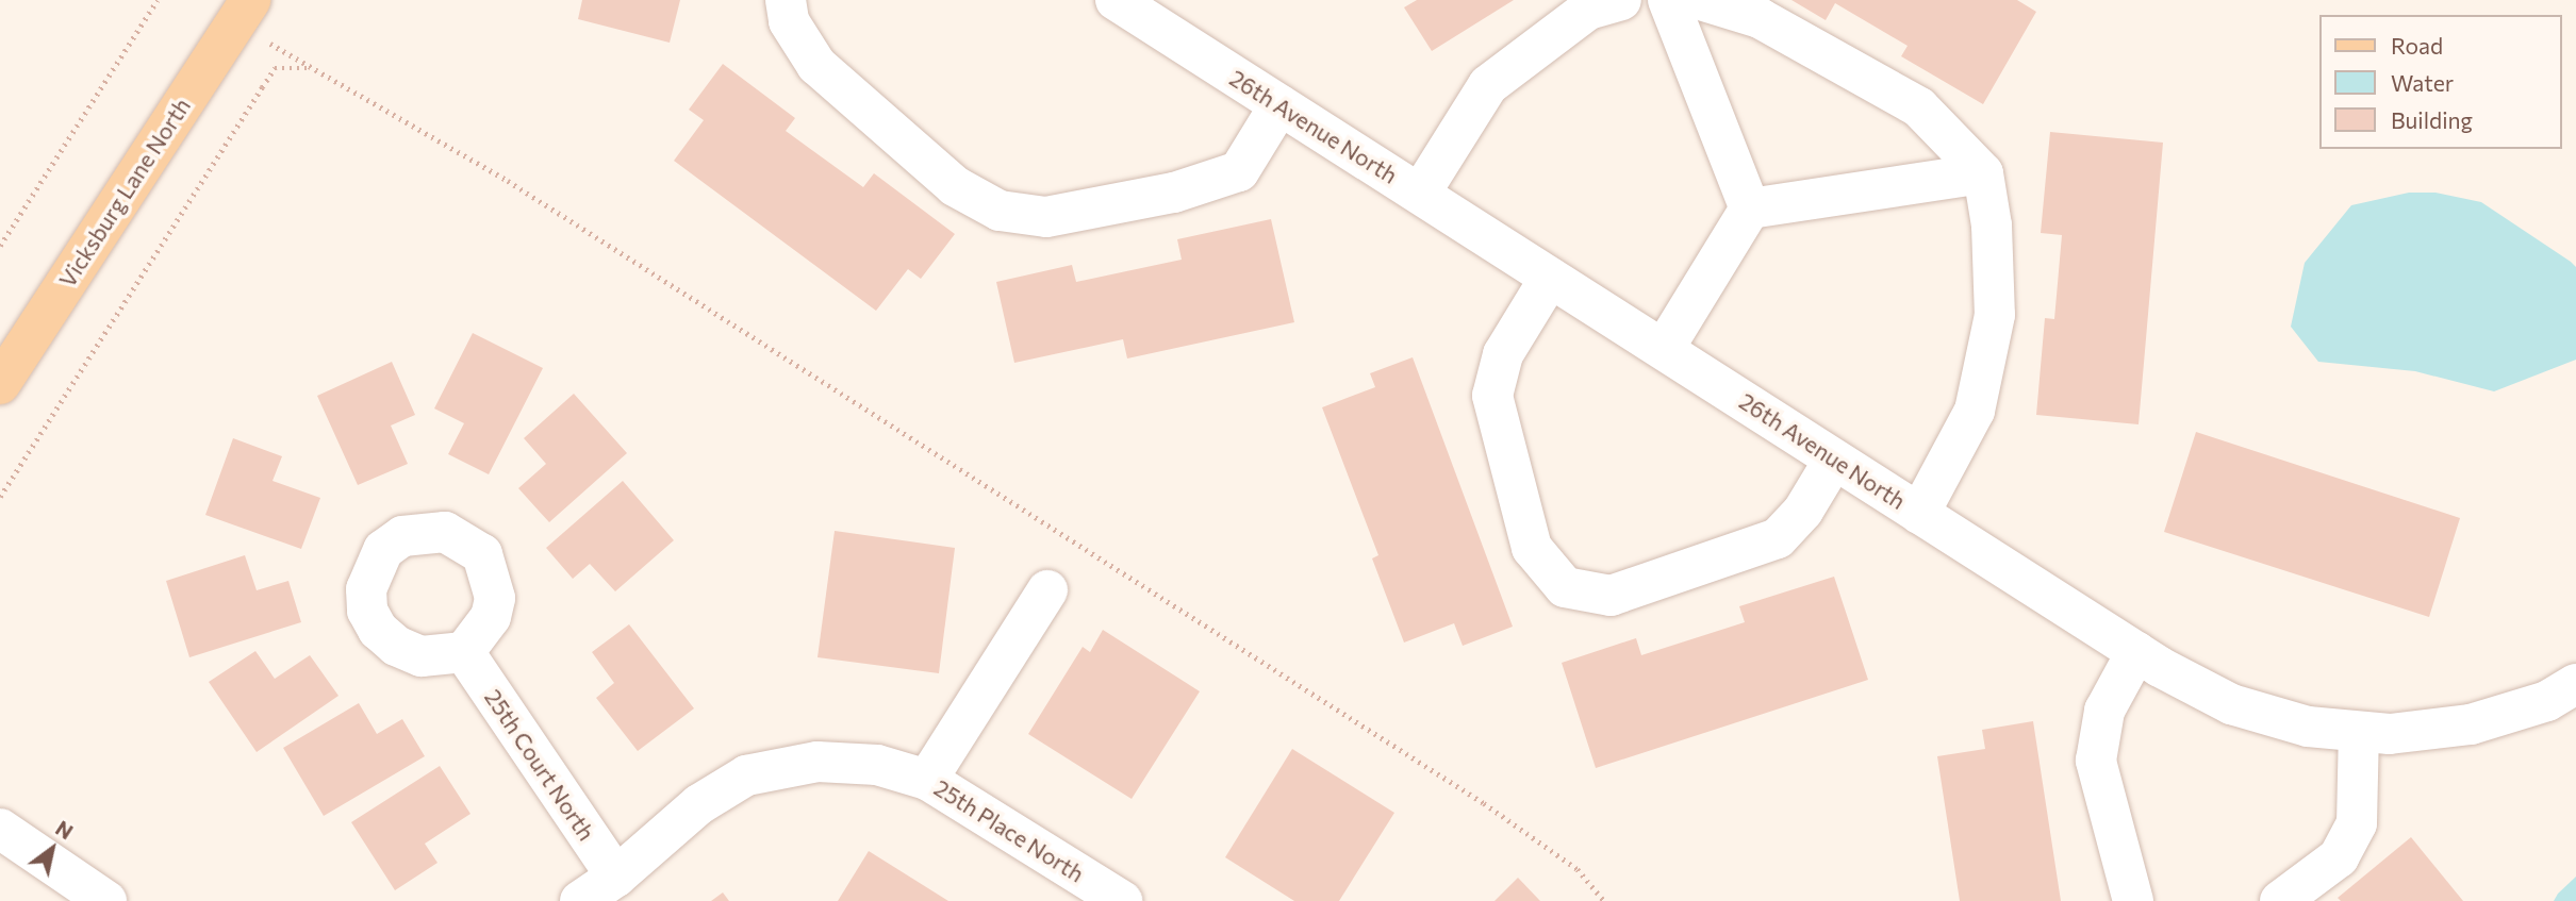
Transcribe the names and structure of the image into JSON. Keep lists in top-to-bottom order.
{
  "streets": {
    "main road": ["Vicksburg Lane North"],
    "street": ["26th Avenue North", "25th Court North", "25th Place North"]
  },
  "crossings": [
    ["25th Court North", "25th Place North"]
  ],
  "legend": ["Road", "Water", "Building"],
  "north": "top right"
}
